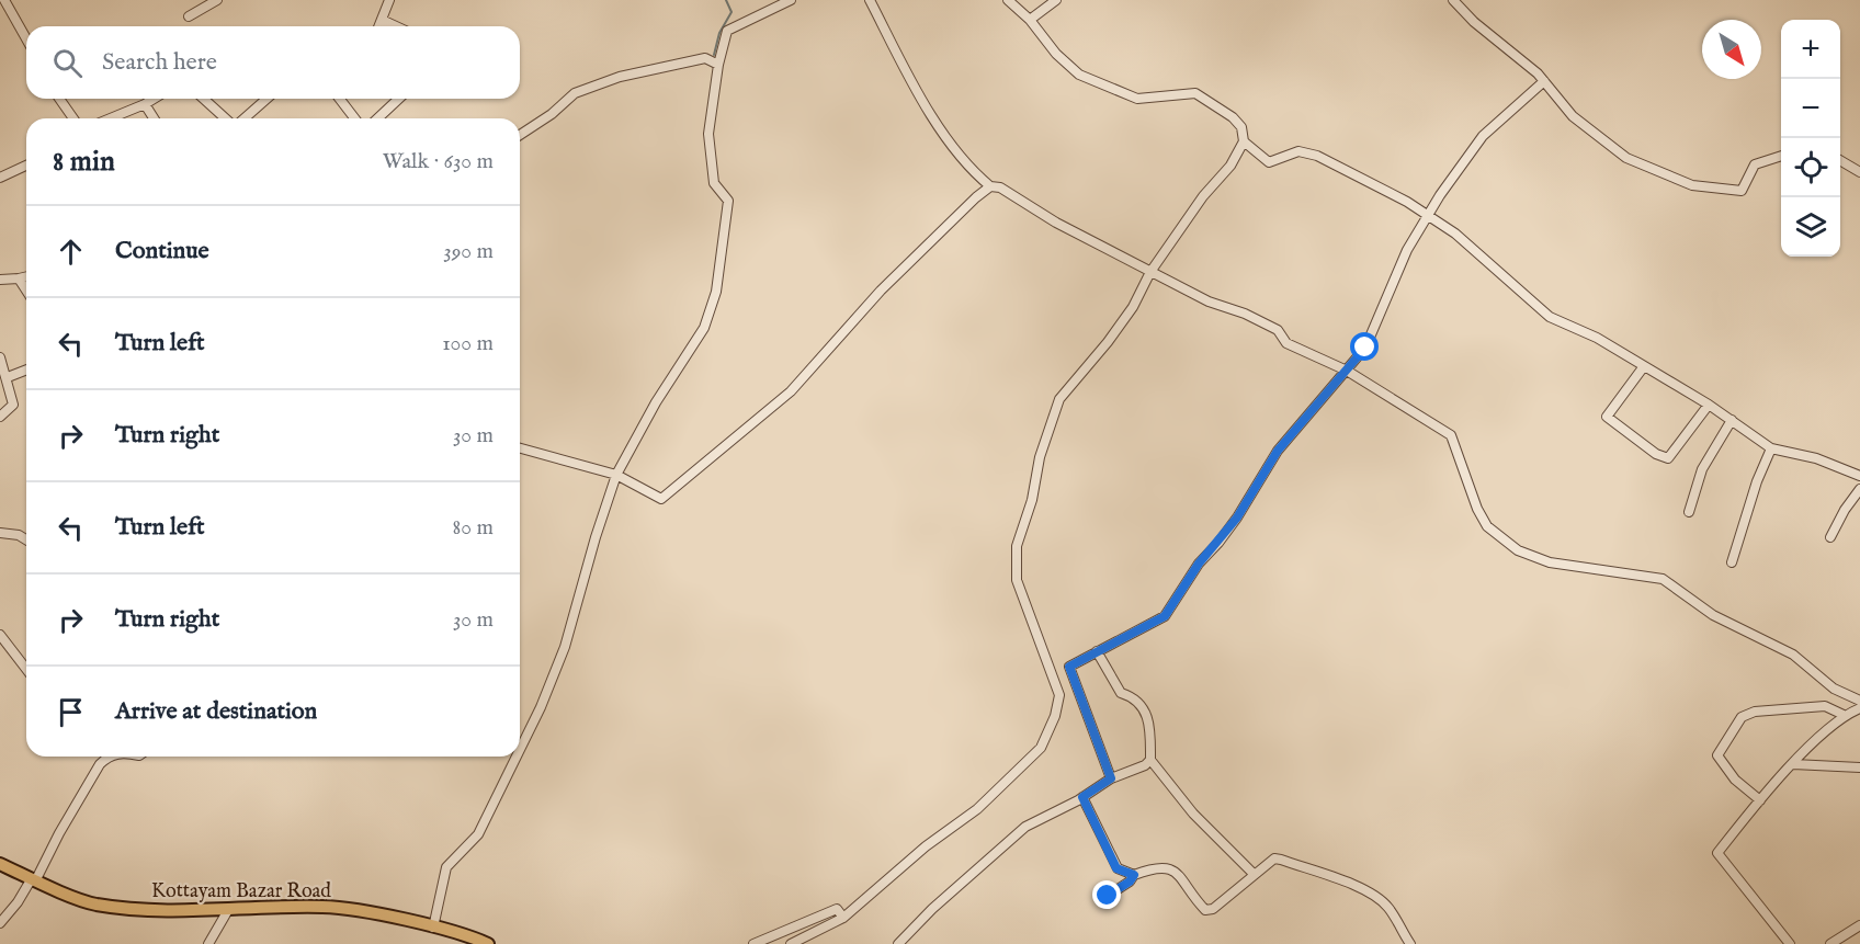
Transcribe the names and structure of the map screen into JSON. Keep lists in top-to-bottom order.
{
  "streets": {
    "main road": ["Kottayam Bazar Road"]
  },
  "north": "bottom right",
  "page": {
    "map_buttons": ["+", "−"],
    "search": "Search here",
    "heading": ["8 min", "Walk · 630 m"],
    "list": [
      ["Continue", "390 m"],
      ["Turn left", "100 m"],
      ["Turn right", "30 m"],
      ["Turn left", "80 m"],
      ["Turn right", "30 m"],
      "Arrive at destination"
    ]
  }
}
